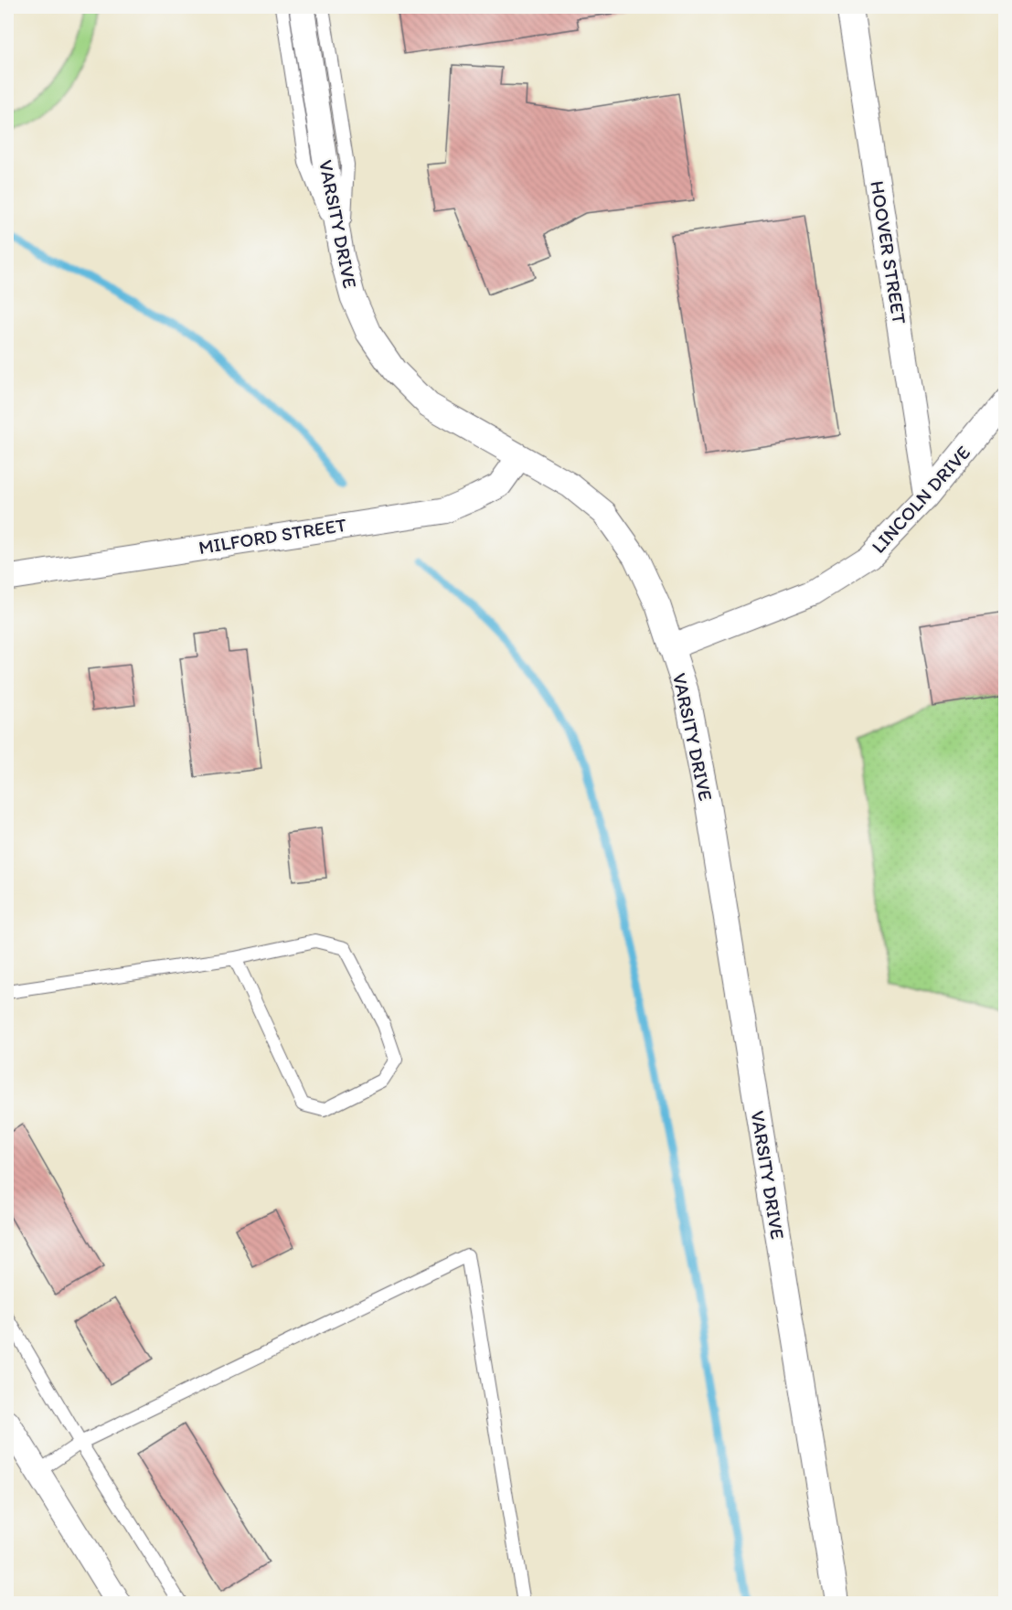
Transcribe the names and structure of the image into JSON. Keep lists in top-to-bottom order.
{
  "streets": {
    "street": [
      "VARSITY DRIVE",
      "HOOVER STREET",
      "LINCOLN DRIVE",
      "MILFORD STREET"
    ]
  },
  "crossings": [
    ["VARSITY DRIVE", "LINCOLN DRIVE"],
    ["VARSITY DRIVE", "MILFORD STREET"],
    ["HOOVER STREET", "LINCOLN DRIVE"]
  ]
}
